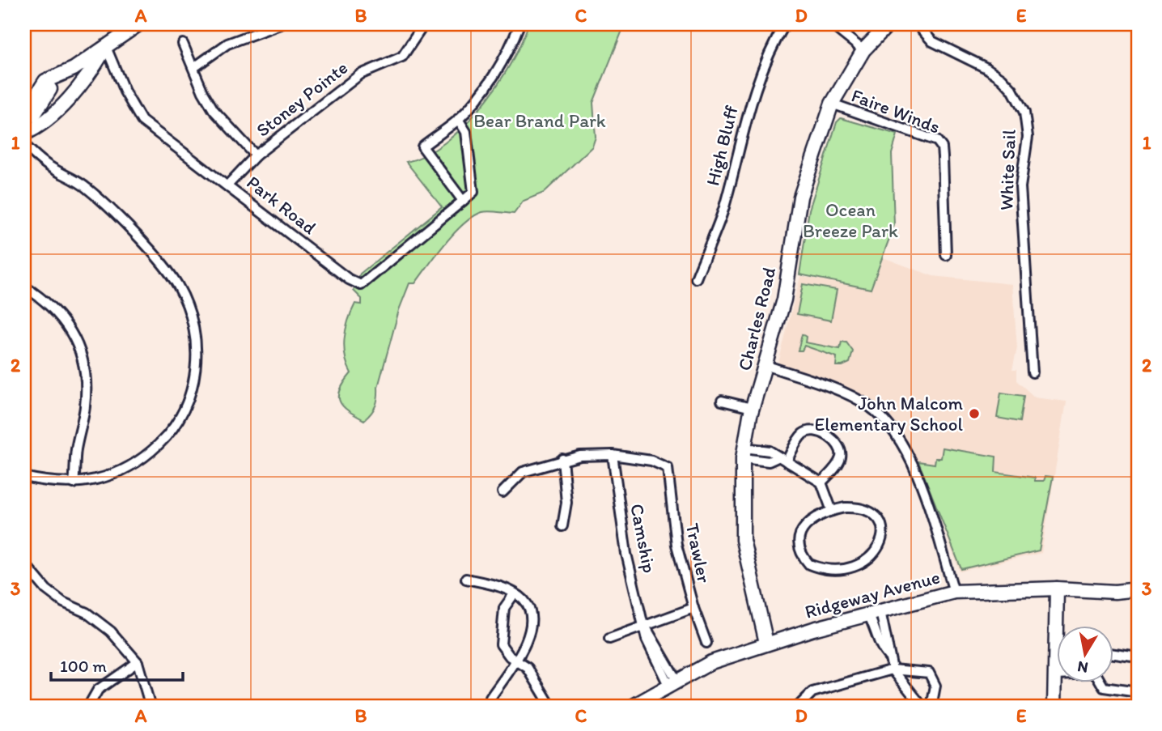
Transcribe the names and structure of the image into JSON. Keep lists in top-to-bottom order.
{
  "streets": {
    "street": [
      "Stoney Pointe",
      "Faire Winds",
      "High Bluff",
      "White Sail",
      "Park Road",
      "Charles Road",
      "Camship",
      "Trawler",
      "Ridgeway Avenue"
    ]
  },
  "crossings": [
    ["Stoney Pointe", "Park Road"],
    ["Faire Winds", "Charles Road"],
    ["Charles Road", "Ridgeway Avenue"],
    ["Camship", "Trawler"],
    ["Camship", "Ridgeway Avenue"]
  ],
  "parks": ["Bear Brand Park", "Ocean Breeze Park"],
  "places": ["John Malcom Elementary School"],
  "scale_bar": "100 m",
  "north": "bottom",
  "grid": {
    "columns": [
      "A",
      "B",
      "C",
      "D",
      "E"
    ],
    "rows": ["1", "2", "3"]
  }
}
